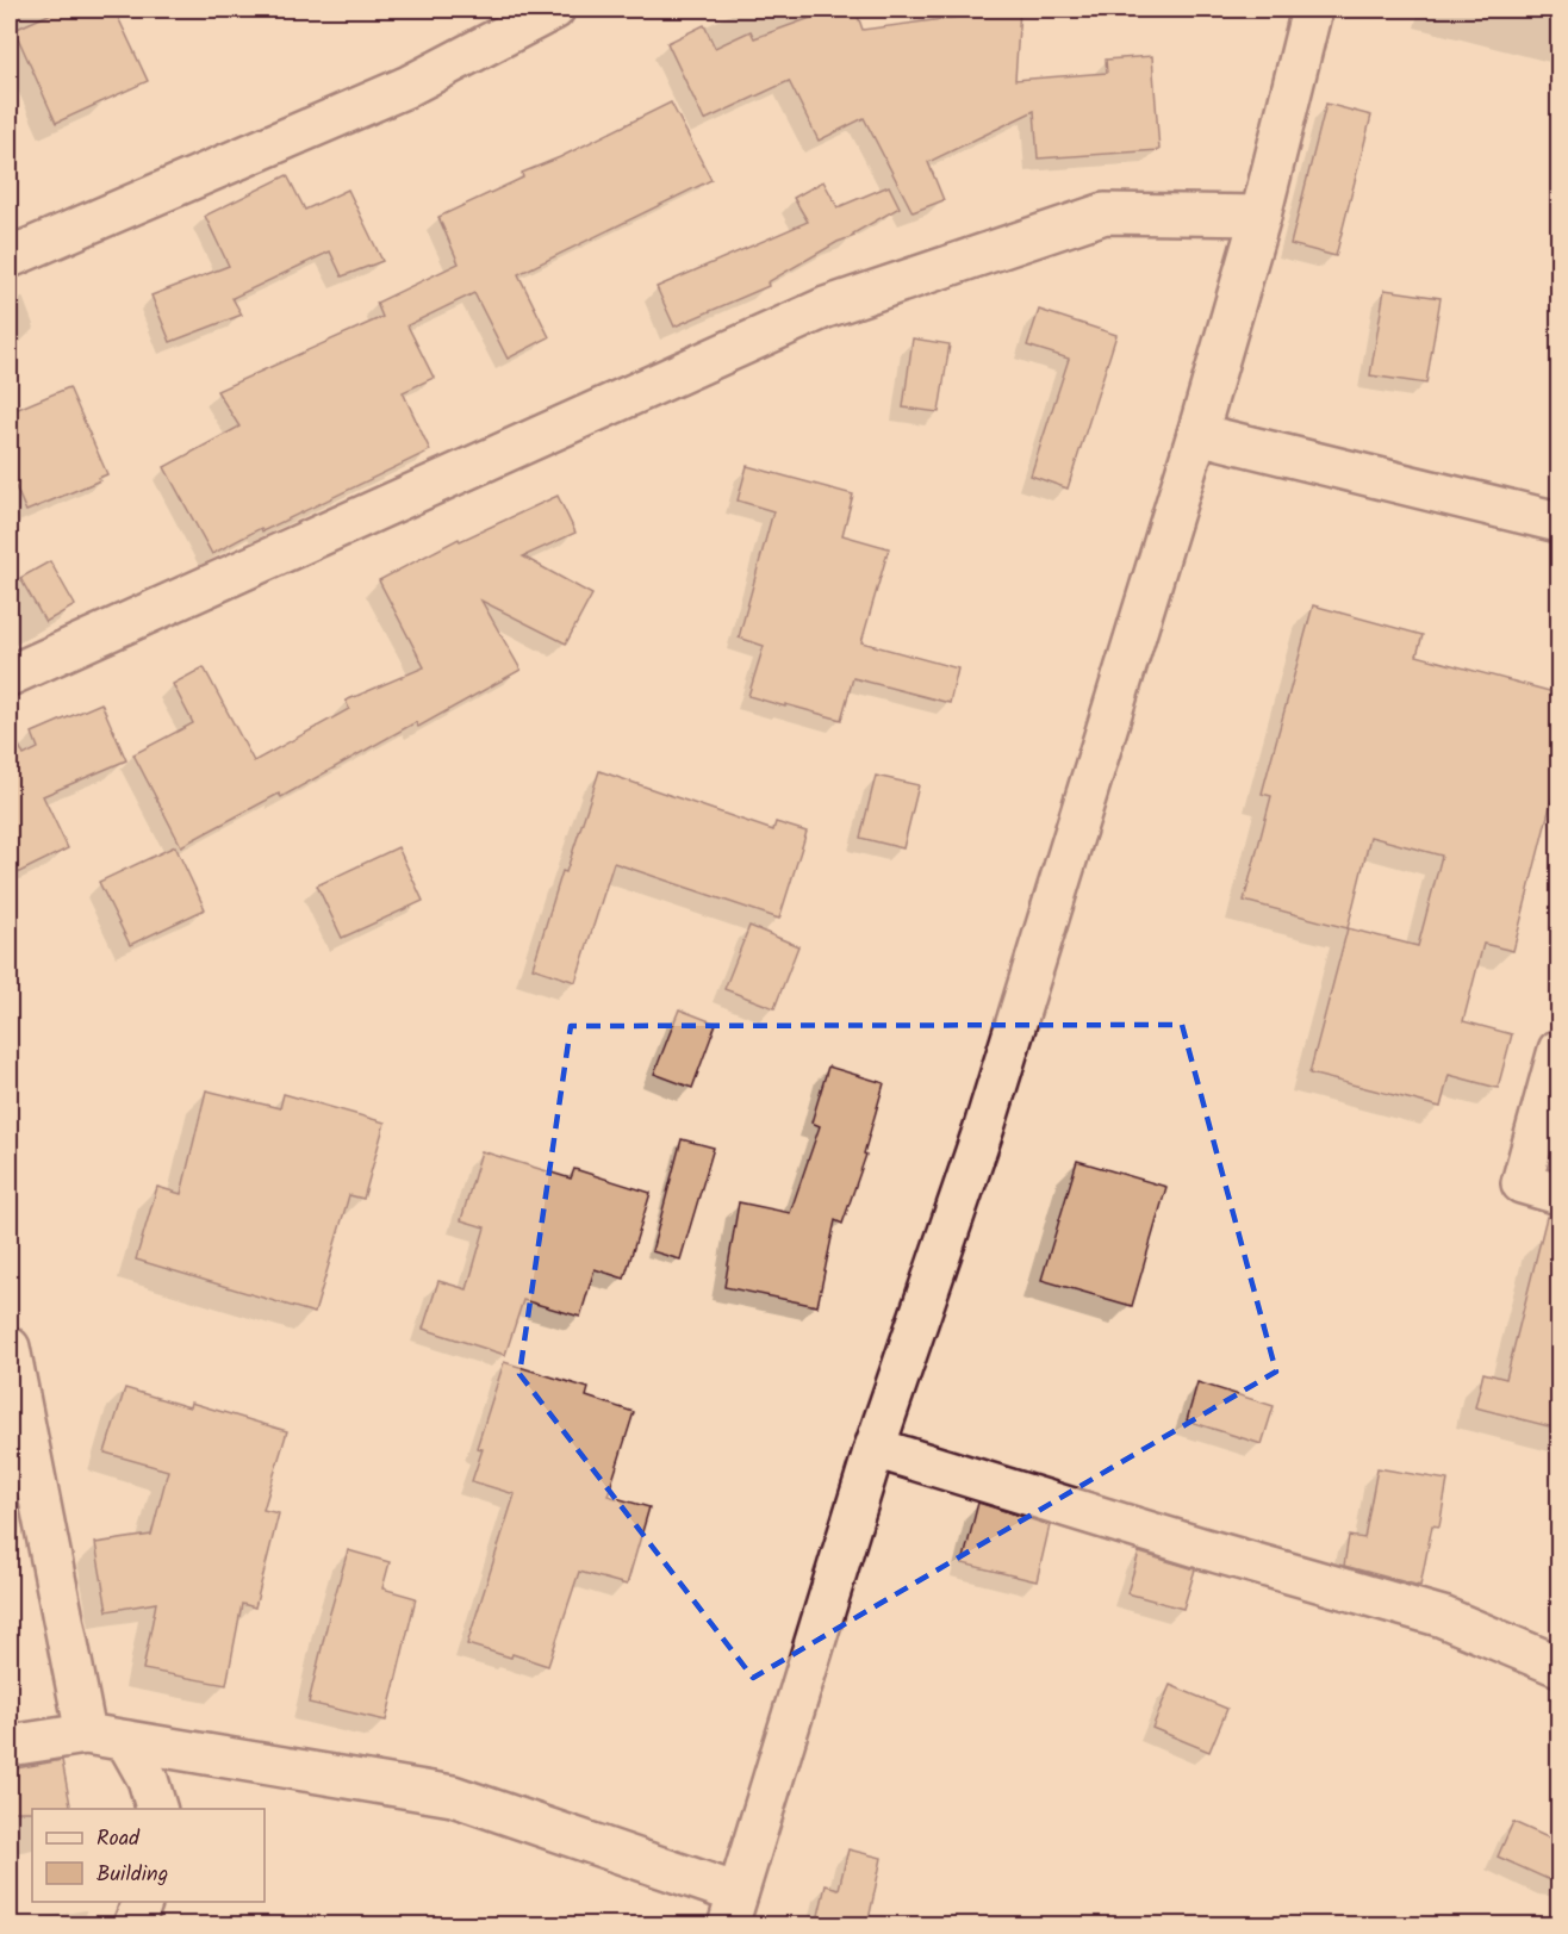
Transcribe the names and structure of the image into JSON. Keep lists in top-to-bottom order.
{
  "legend": ["Road", "Building"]
}
